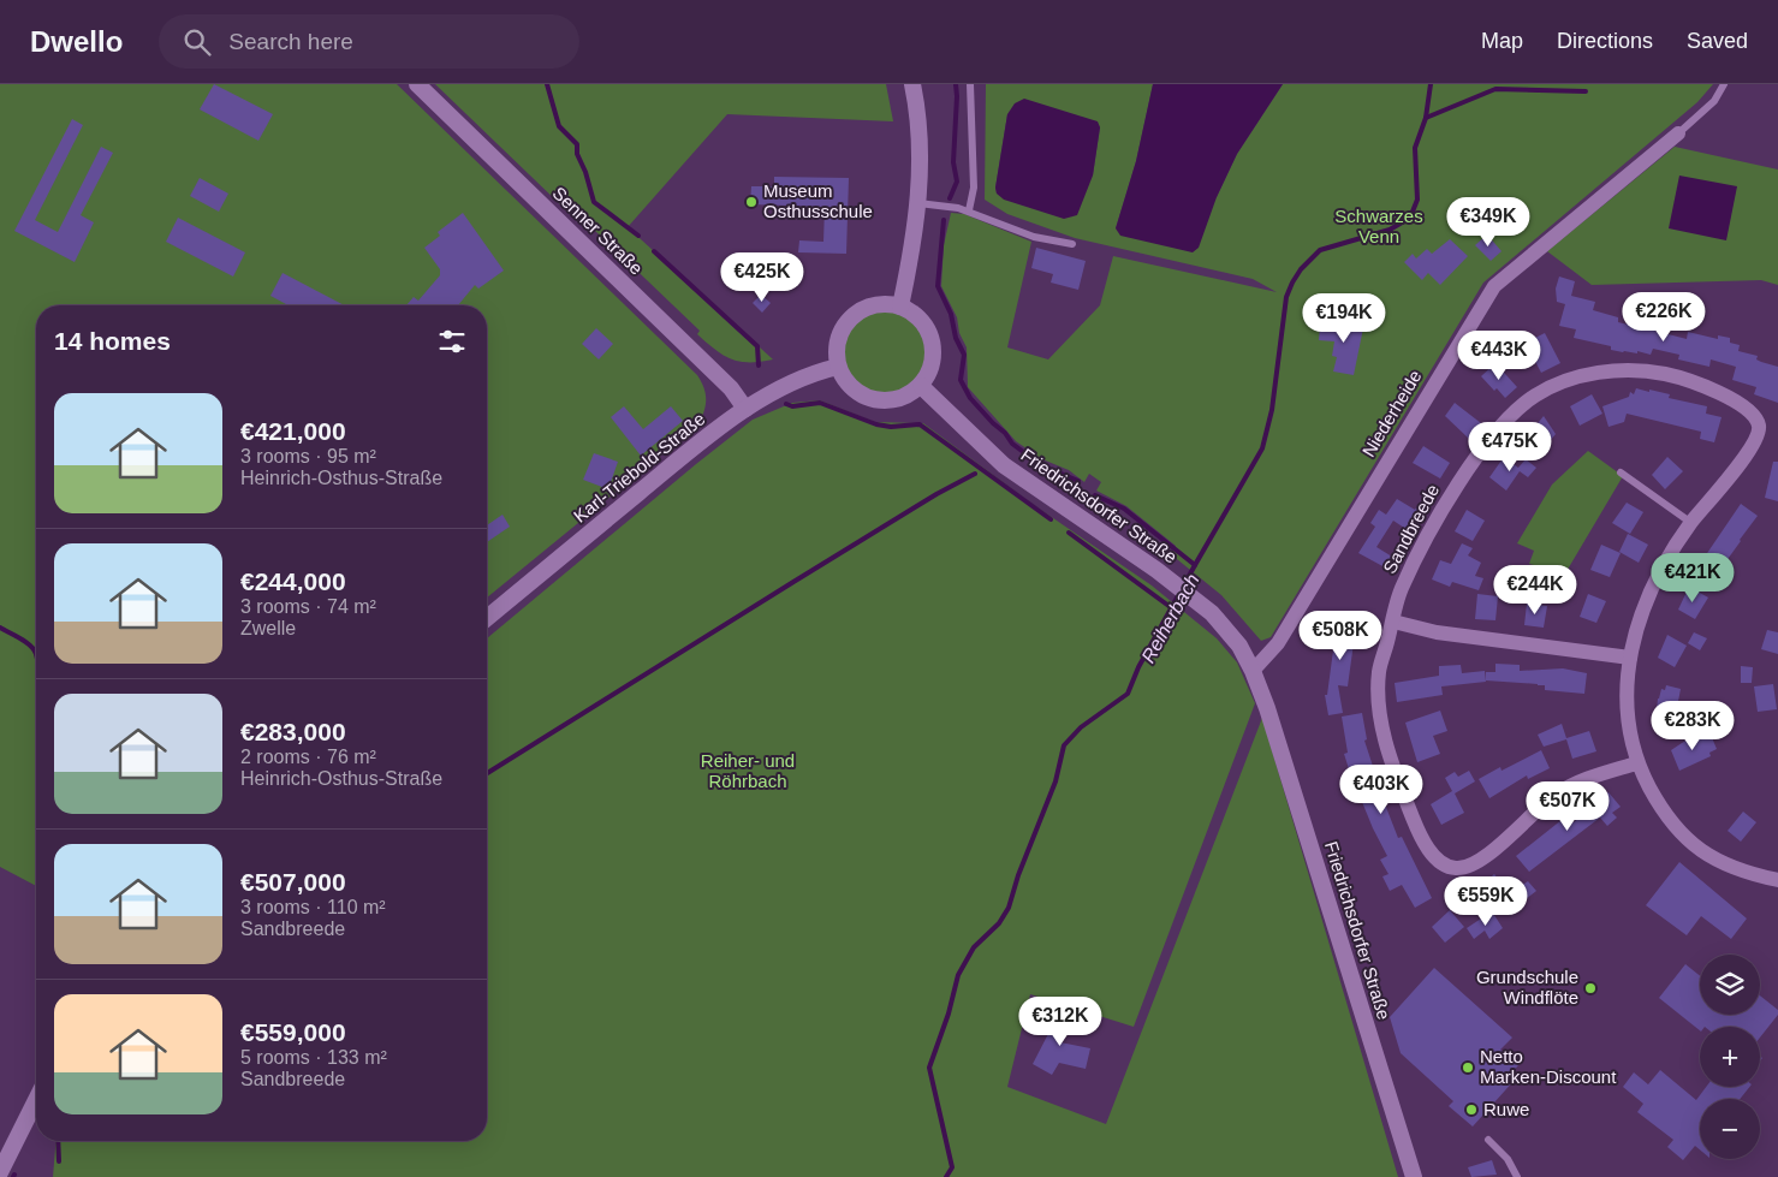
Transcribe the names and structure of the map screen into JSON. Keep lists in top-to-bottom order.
{
  "streets": {
    "main road": ["Senner Straße", "Karl-Triebold-Straße", "Friedrichsdorfer Straße"],
    "street": ["Niederheide", "Sandbreede"]
  },
  "crossings": [
    ["Senner Straße", "Karl-Triebold-Straße"],
    ["Niederheide", "Friedrichsdorfer Straße"],
    ["Karl-Triebold-Straße", "Friedrichsdorfer Straße"]
  ],
  "water": ["Reiherbach"],
  "parks": ["Schwarzes Venn", "Reiher- und Röhrbach"],
  "places": [
    "Museum Osthusschule",
    "Grundschule Windflöte",
    "Netto Marken-Discount",
    "Ruwe"
  ],
  "page": {
    "header": "Dwello",
    "search": "Search here",
    "nav": ["Map", "Directions", "Saved"],
    "price": [
      "€349K",
      "€425K",
      "€226K",
      "€194K",
      "€443K",
      "€475K",
      "€421K",
      "€244K",
      "€508K",
      "€283K",
      "€403K",
      "€507K",
      "€559K",
      "€312K"
    ],
    "heading": "14 homes",
    "list": [
      {
        "name": "€421,000",
        "note": "3 rooms · 95 m² · Heinrich-Osthus-Straße"
      },
      {
        "name": "€244,000",
        "note": "3 rooms · 74 m² · Zwelle"
      },
      {
        "name": "€283,000",
        "note": "2 rooms · 76 m² · Heinrich-Osthus-Straße"
      },
      {
        "name": "€507,000",
        "note": "3 rooms · 110 m² · Sandbreede"
      },
      {
        "name": "€559,000",
        "note": "5 rooms · 133 m² · Sandbreede"
      }
    ],
    "map_buttons": ["+", "−"]
  }
}
